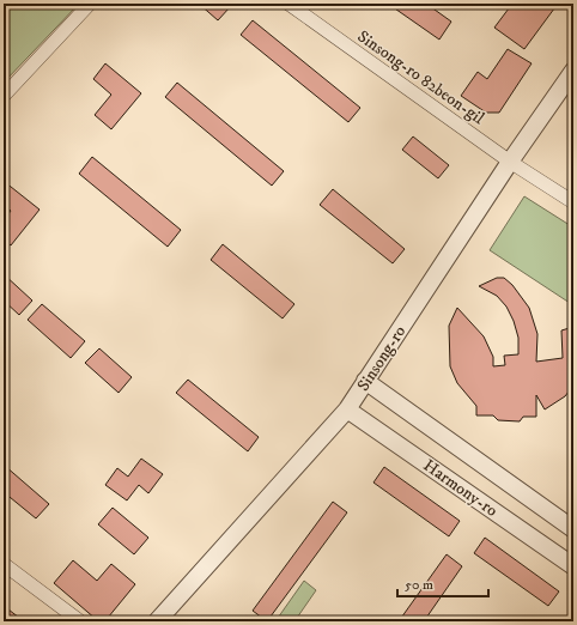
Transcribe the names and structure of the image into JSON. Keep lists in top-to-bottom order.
{
  "streets": {
    "street": ["Sinsong-ro 82beon-gil", "Sinsong-ro", "Harmony-ro"]
  },
  "crossings": [
    ["Sinsong-ro 82beon-gil", "Sinsong-ro"],
    ["Sinsong-ro", "Harmony-ro"]
  ],
  "scale_bar": "50 m"
}
